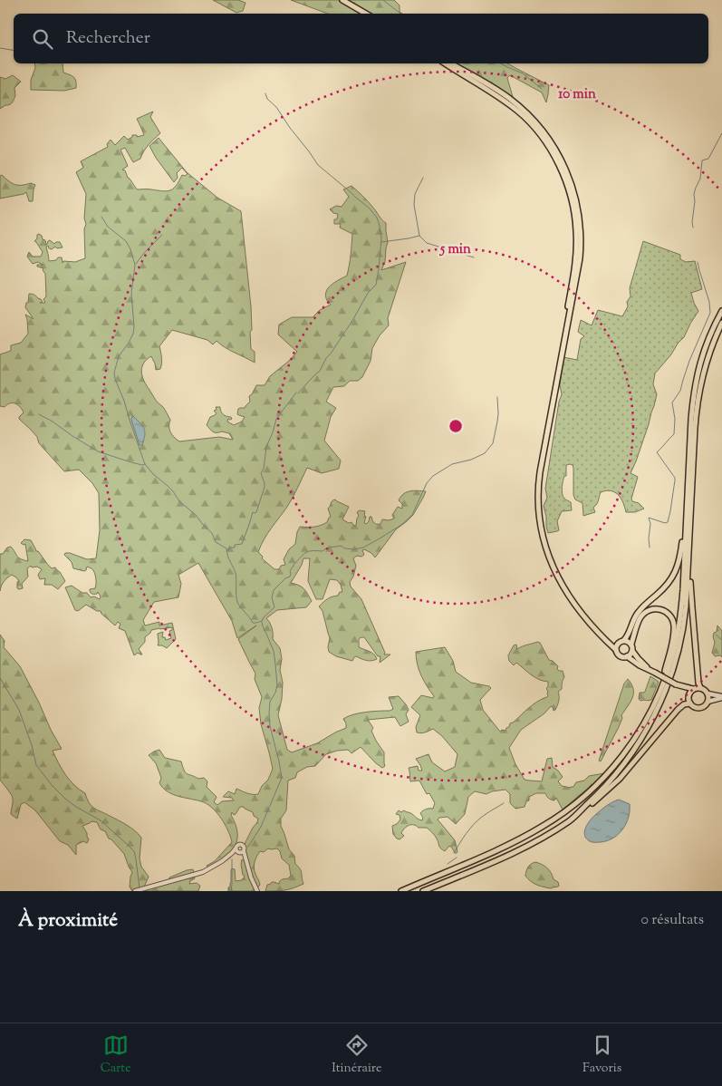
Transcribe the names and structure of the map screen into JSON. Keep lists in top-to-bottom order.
{
  "page": {
    "search": "Rechercher",
    "heading": ["À proximité", "0 résultats"],
    "nav": ["Carte", "Itinéraire", "Favoris"]
  },
  "rings": ["10 min", "5 min"]
}
